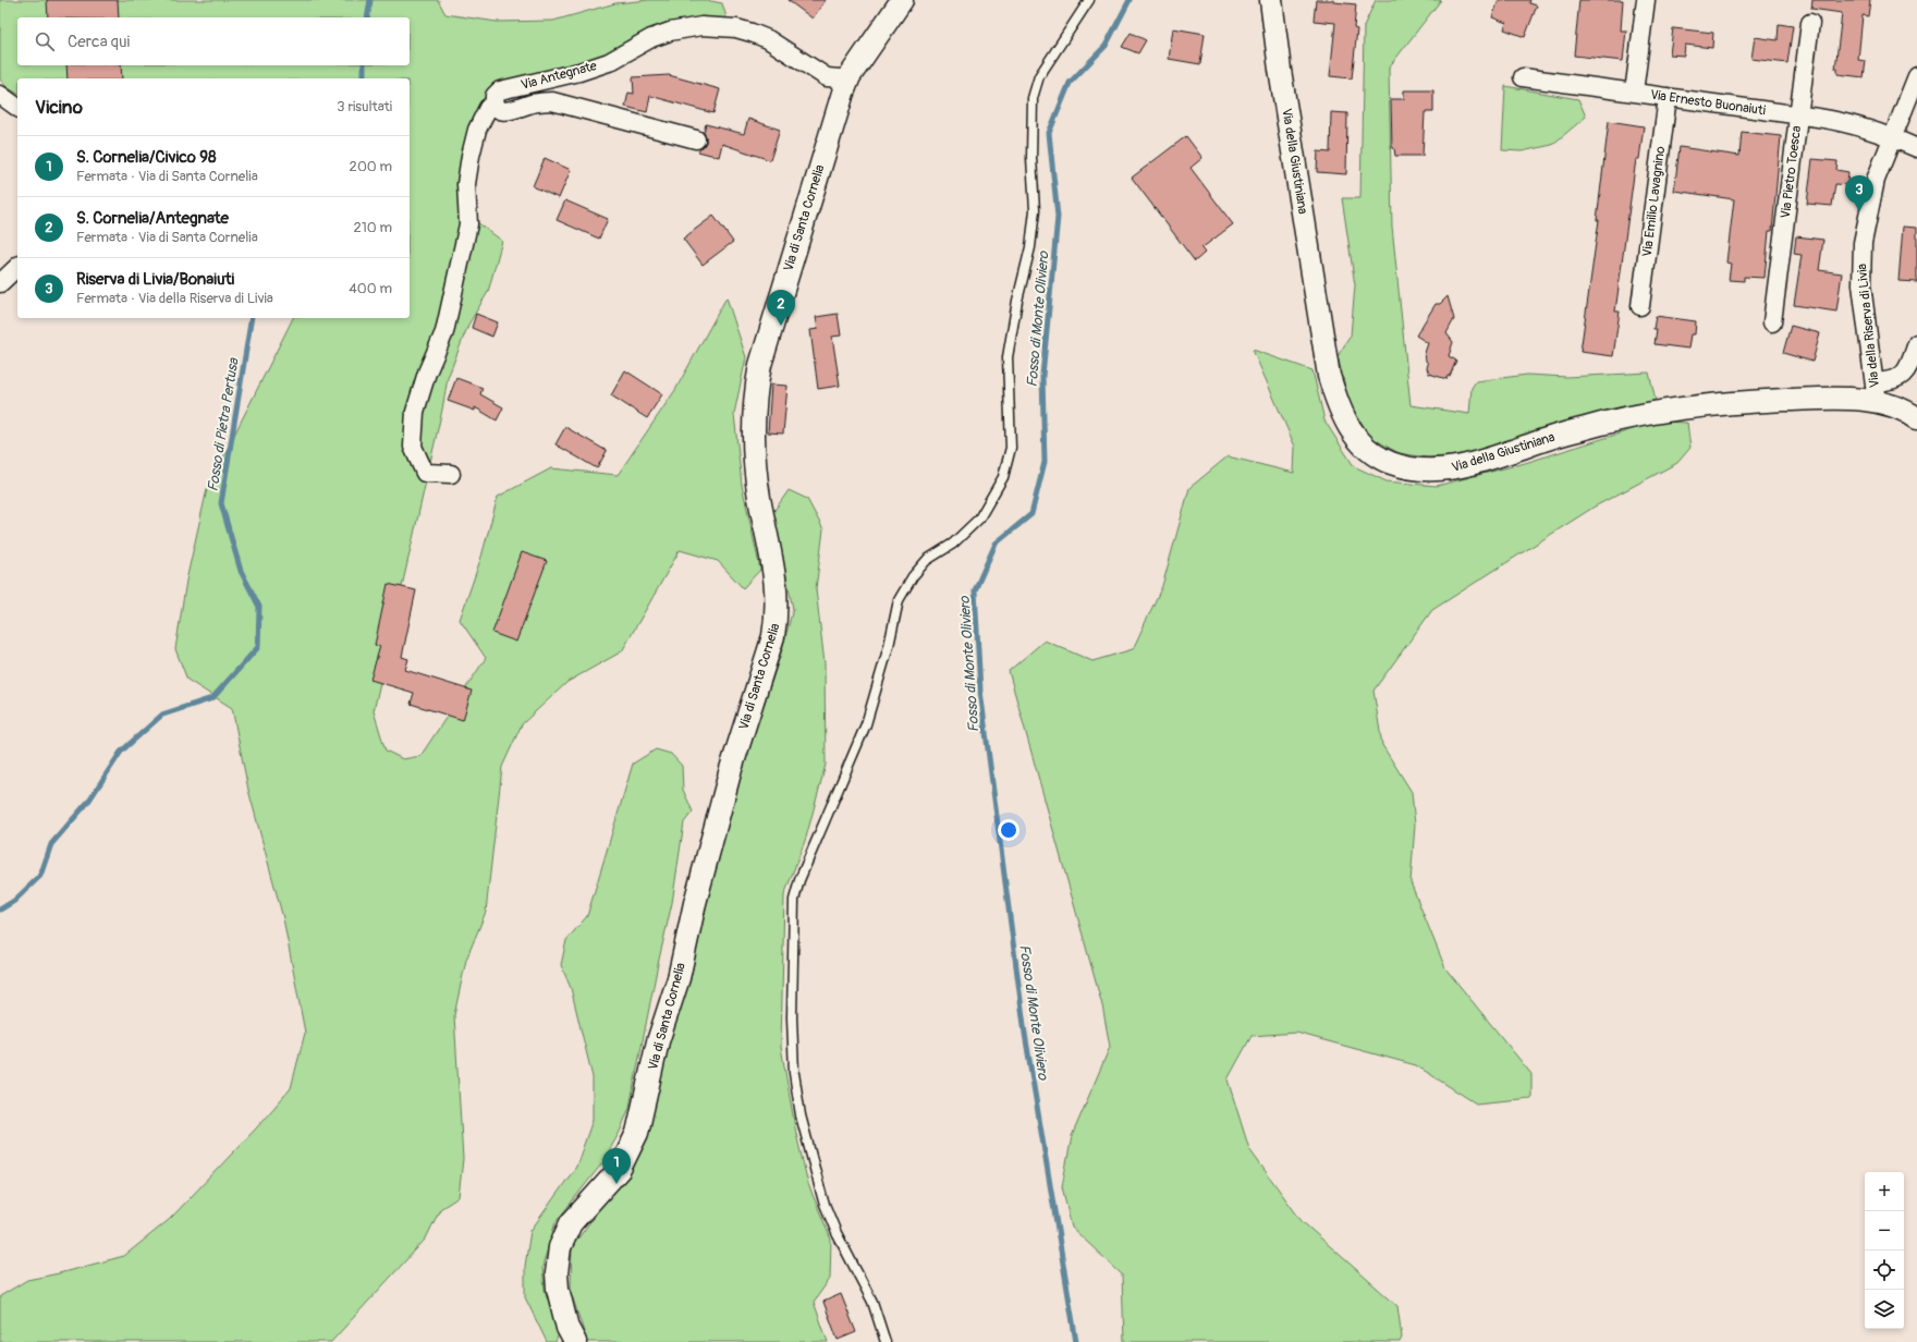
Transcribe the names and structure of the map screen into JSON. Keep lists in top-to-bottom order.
{
  "streets": {
    "street": [
      "Via Antegnate",
      "Via Ernesto Buonaiuti",
      "Via della Giustiniana",
      "Via Pietro Toesca",
      "Via Emilio Lavagnino",
      "Via di Santa Cornelia",
      "Via della Riserva di Livia"
    ]
  },
  "crossings": [
    ["Via Antegnate", "Via di Santa Cornelia"],
    ["Via Ernesto Buonaiuti", "Via Pietro Toesca"],
    ["Via Ernesto Buonaiuti", "Via Emilio Lavagnino"],
    ["Via Ernesto Buonaiuti", "Via della Riserva di Livia"],
    ["Via della Giustiniana", "Via della Riserva di Livia"]
  ],
  "water": ["Fosso di Monte Oliviero", "Fosso di Pietra Pertusa"],
  "page": {
    "search": "Cerca qui",
    "heading": ["Vicino", "3 risultati"],
    "list": [
      {
        "mark": "1",
        "name": "S. Cornelia/Civico 98",
        "note": "Fermata · Via di Santa Cornelia",
        "value": "200 m"
      },
      {
        "mark": "2",
        "name": "S. Cornelia/Antegnate",
        "note": "Fermata · Via di Santa Cornelia",
        "value": "210 m"
      },
      {
        "mark": "3",
        "name": "Riserva di Livia/Bonaiuti",
        "note": "Fermata · Via della Riserva di Livia",
        "value": "400 m"
      }
    ],
    "pins": ["3", "2", "1"],
    "map_buttons": ["+", "−"]
  }
}
